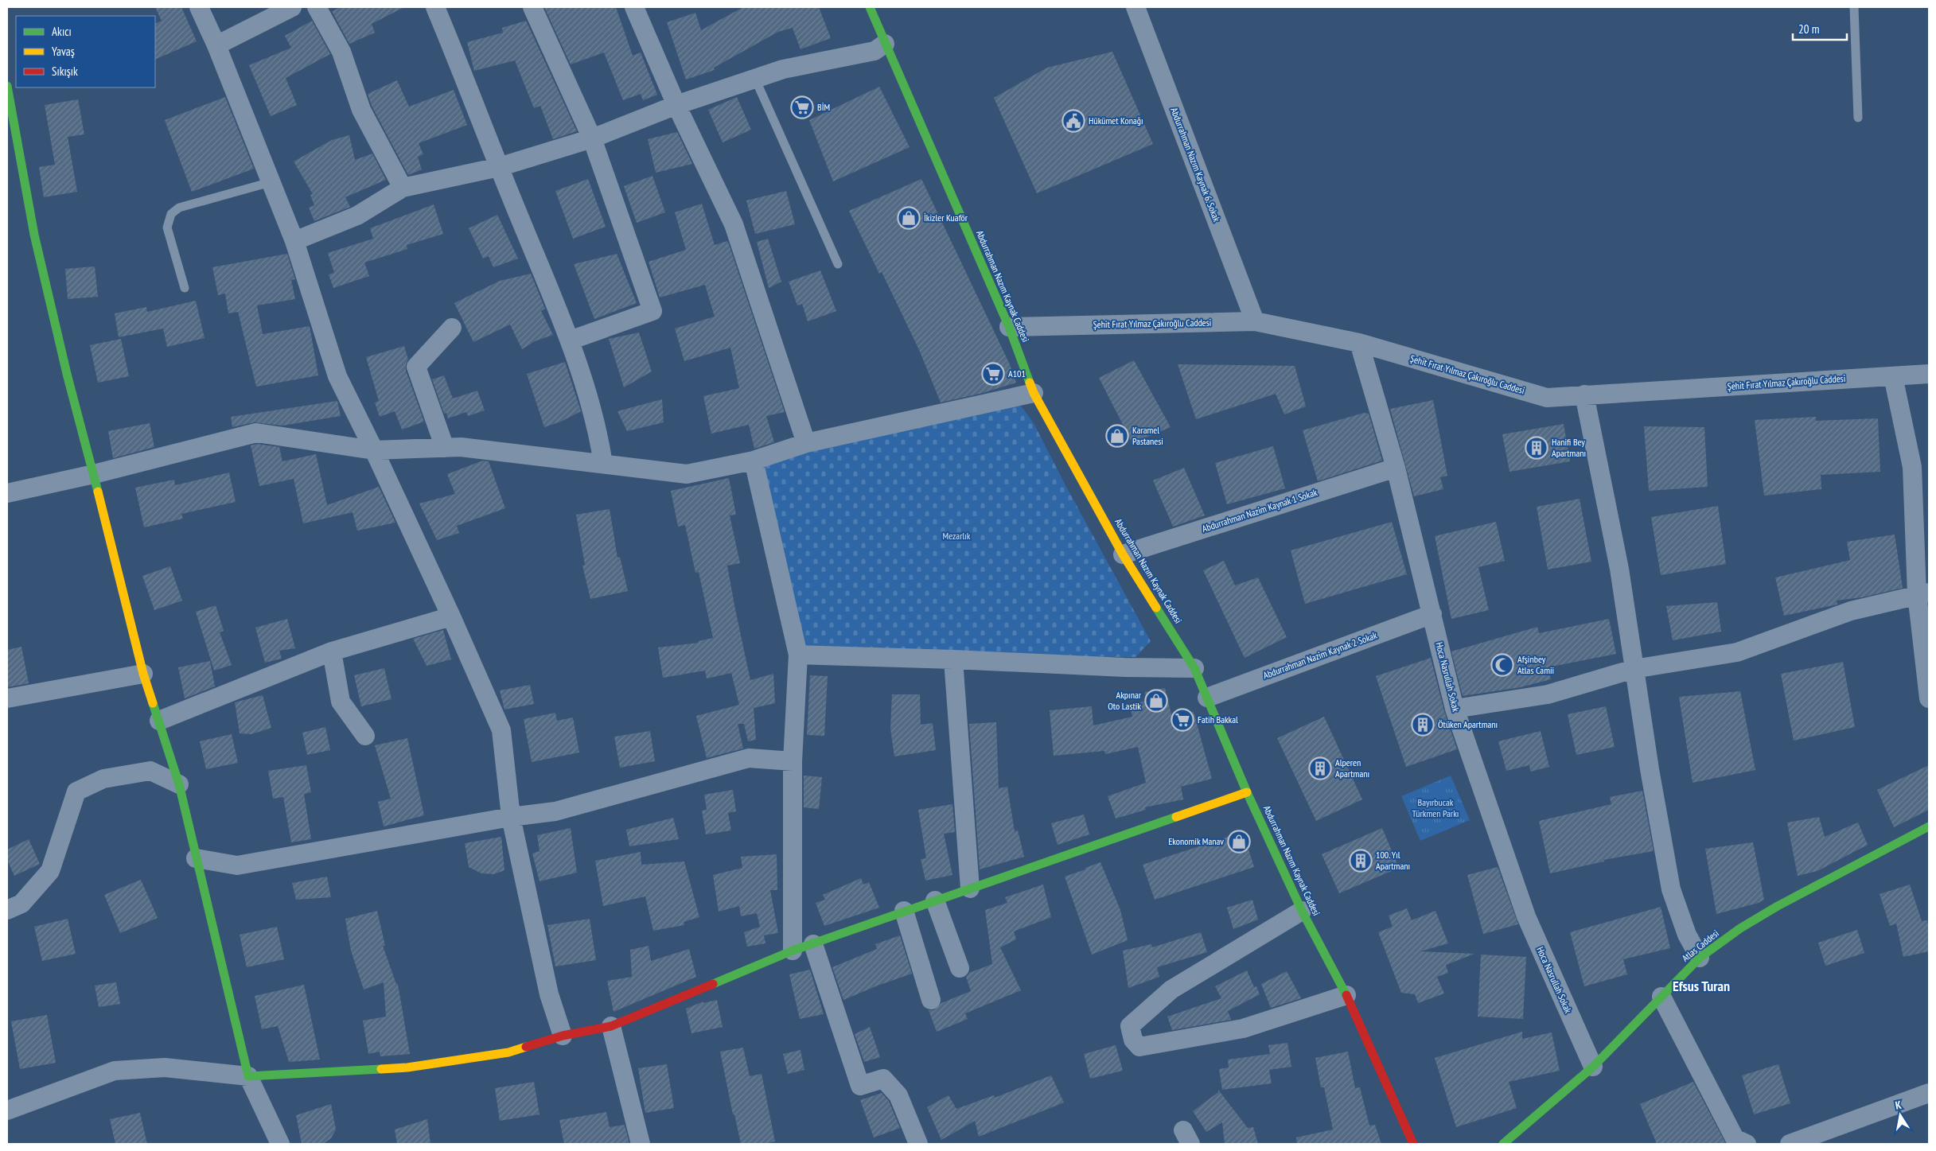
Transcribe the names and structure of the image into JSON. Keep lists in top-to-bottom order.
{
  "streets": {
    "street": [
      "Abdurrahman Nazım Kaynak 6. Sokak",
      "Abdurrahman Nazım Kaynak Caddesi",
      "Şehit Fırat Yılmaz Çakıroğlu Caddesi",
      "Abdurrahman Nazim Kaynak 1 Sokak",
      "Abdurrahman Nazim Kaynak 2 Sokak",
      "Hoca Nasrullah Sokak",
      "Atlas Caddesi"
    ]
  },
  "crossings": [
    ["Abdurrahman Nazım Kaynak 6. Sokak", "Şehit Fırat Yılmaz Çakıroğlu Caddesi"],
    ["Abdurrahman Nazım Kaynak Caddesi", "Şehit Fırat Yılmaz Çakıroğlu Caddesi"],
    ["Abdurrahman Nazım Kaynak Caddesi", "Abdurrahman Nazim Kaynak 1 Sokak"],
    ["Abdurrahman Nazım Kaynak Caddesi", "Abdurrahman Nazim Kaynak 2 Sokak"],
    ["Şehit Fırat Yılmaz Çakıroğlu Caddesi", "Hoca Nasrullah Sokak"],
    ["Abdurrahman Nazim Kaynak 1 Sokak", "Hoca Nasrullah Sokak"],
    ["Abdurrahman Nazim Kaynak 2 Sokak", "Hoca Nasrullah Sokak"],
    ["Hoca Nasrullah Sokak", "Atlas Caddesi"]
  ],
  "districts": ["Efsus Turan"],
  "parks": ["Mezarlık", "Bayırbucak Türkmen Parkı"],
  "places": {
    "supermarket": ["BİM", "A101", "Fatih Bakkal"],
    "public building": ["Hükümet Konağı"],
    "shop": [
      "İkizler Kuaför",
      "Karamel Pastanesi",
      "Akpınar Oto Lastik",
      "Ekonomik Manav"
    ],
    "building": [
      "Hanifi Bey Apartmanı",
      "Ötüken Apartmanı",
      "Alperen Apartmanı",
      "100. Yıl Apartmanı"
    ],
    "mosque": ["Afşinbey Atlas Camii"]
  },
  "legend": ["Akıcı", "Yavaş", "Sıkışık"],
  "scale_bar": "20 m",
  "north": "top"
}
